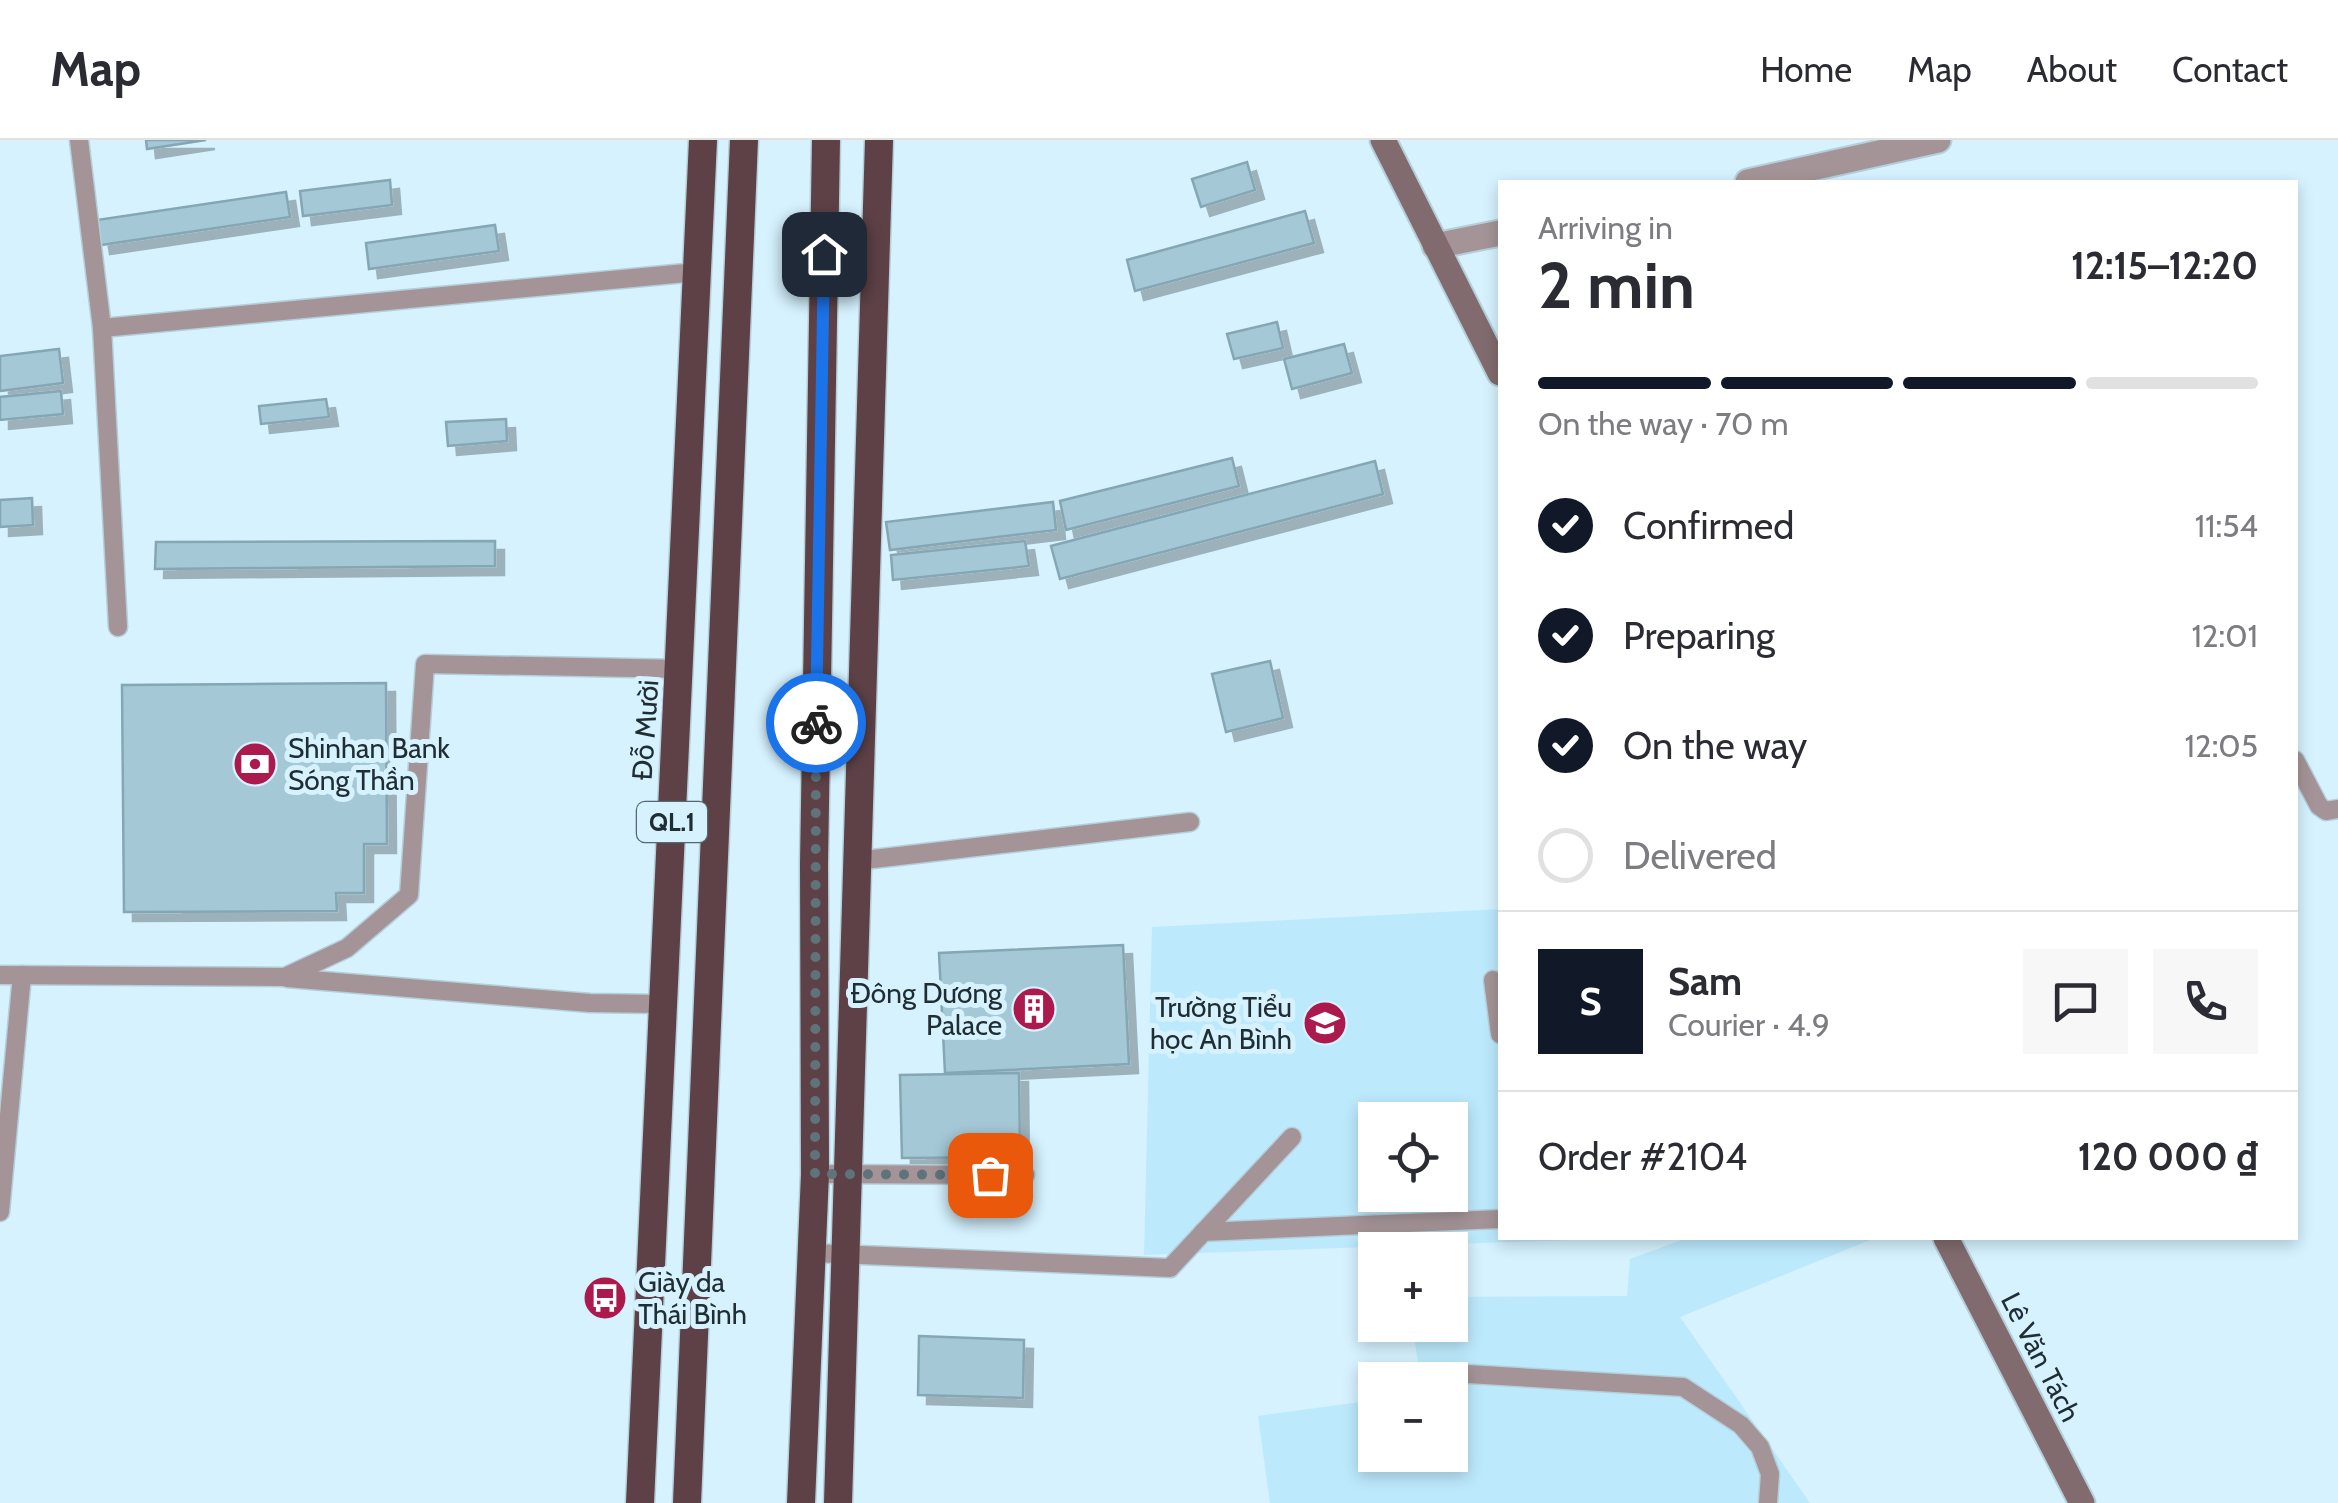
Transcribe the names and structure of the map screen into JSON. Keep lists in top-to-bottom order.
{
  "streets": {
    "highway": ["Đỗ Mười", "QL.1"],
    "main road": ["Lê Văn Tách"]
  },
  "places": {
    "bank": ["Shinhan Bank Sóng Thần"],
    "building": ["Đông Dương Palace"],
    "school or university": ["Trường Tiểu học An Bình"],
    "bus stop": ["Giày da Thái Bình"]
  },
  "page": {
    "header": "Map",
    "nav": [
      "Home",
      "Map",
      "About",
      "Contact"
    ],
    "heading": ["2 min", "Arriving in", "12:15–12:20"],
    "panel": [
      "Sam",
      "Courier · 4.9",
      "Order #2104",
      "120 000 ₫"
    ],
    "bar": "On the way · 70 m",
    "list": [
      ["Confirmed", "11:54"],
      ["Preparing", "12:01"],
      ["On the way", "12:05"],
      "Delivered"
    ],
    "round": "S",
    "map_buttons": ["+", "−"]
  }
}
